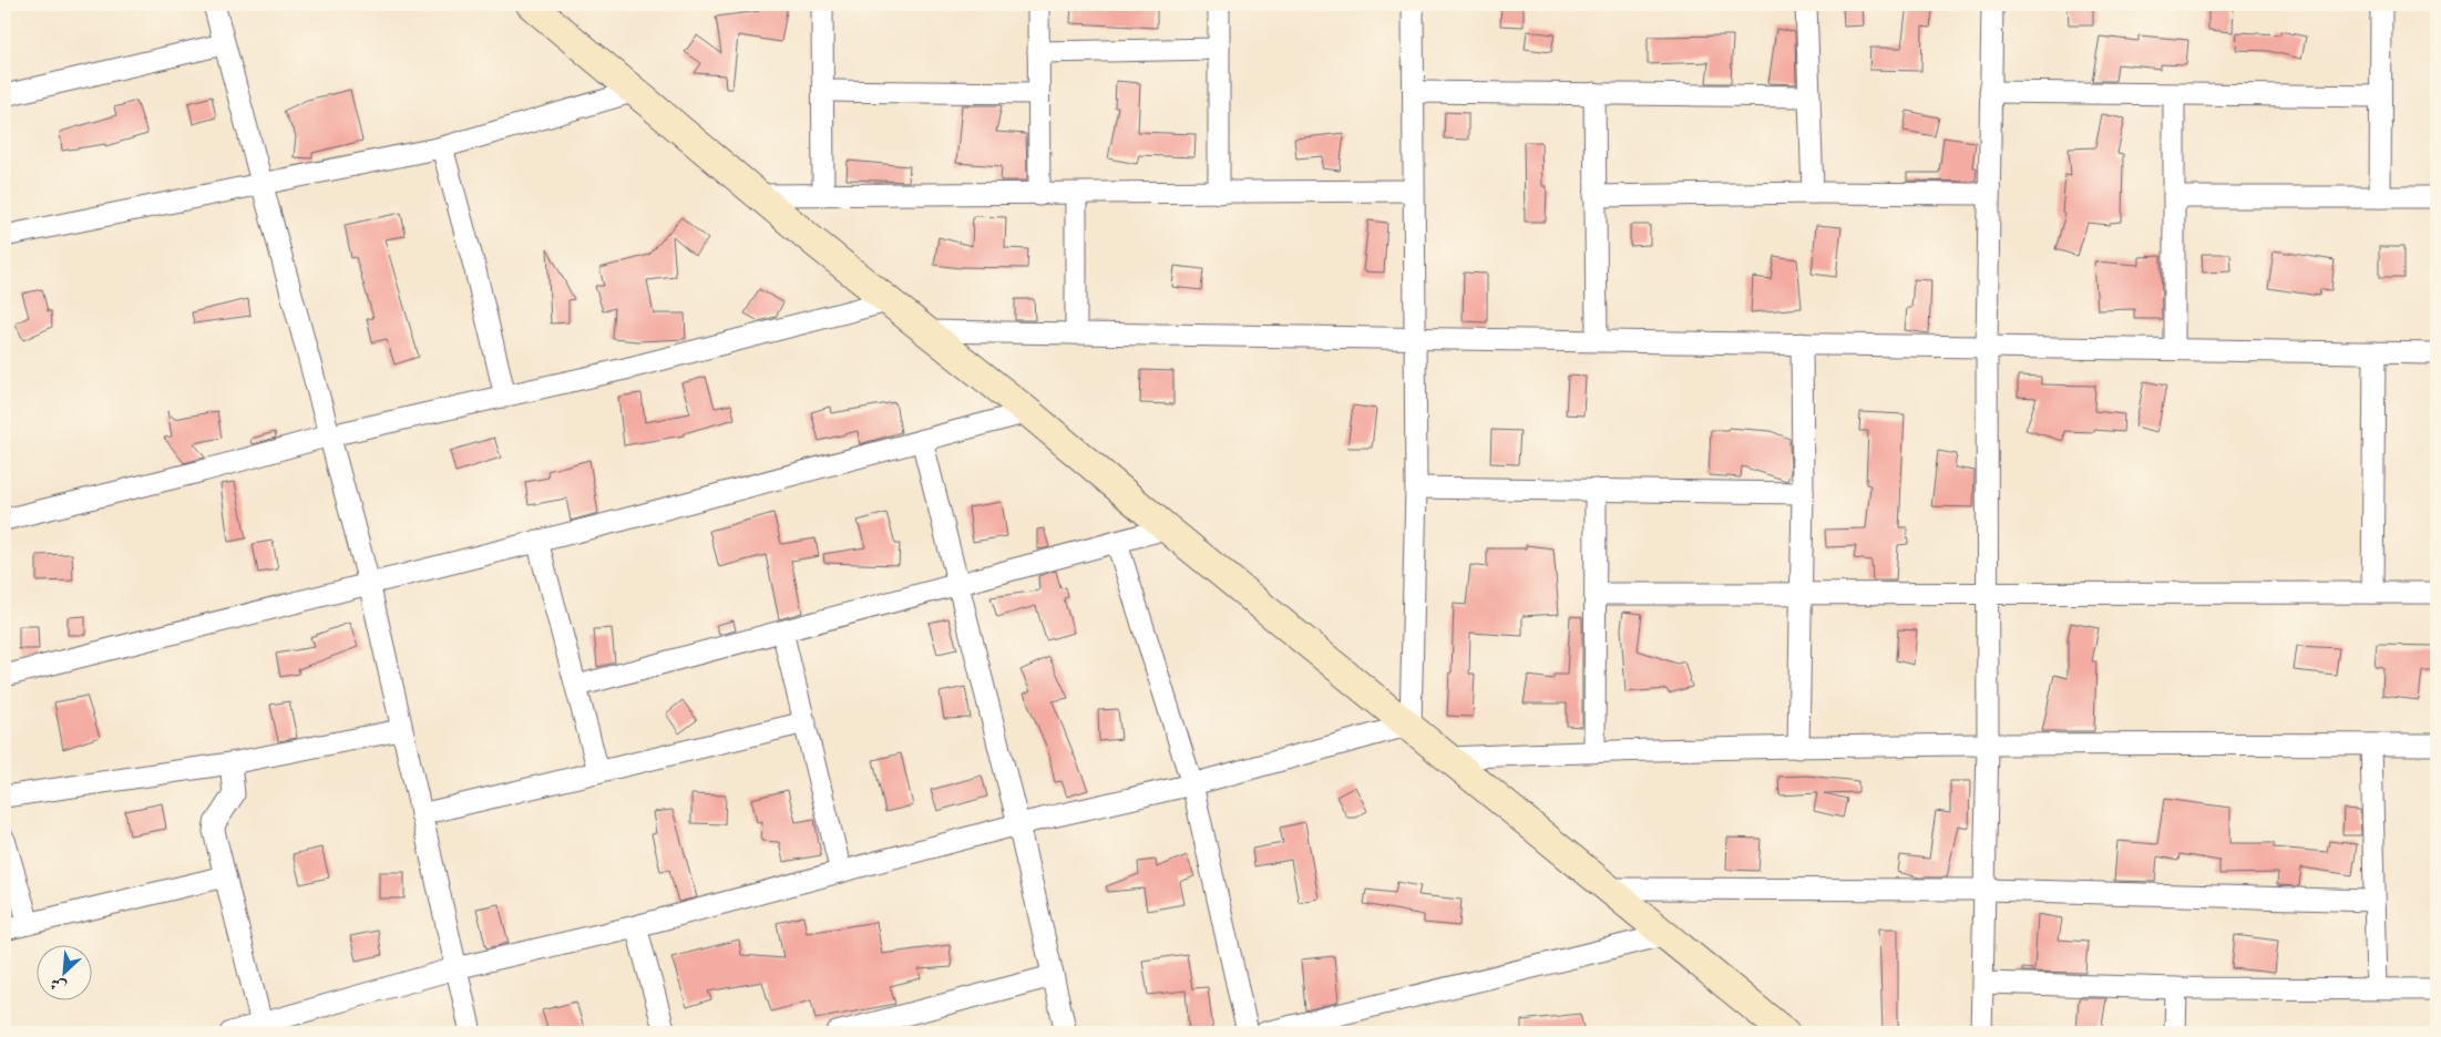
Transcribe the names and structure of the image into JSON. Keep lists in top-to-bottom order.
{
  "north": "bottom left"
}
